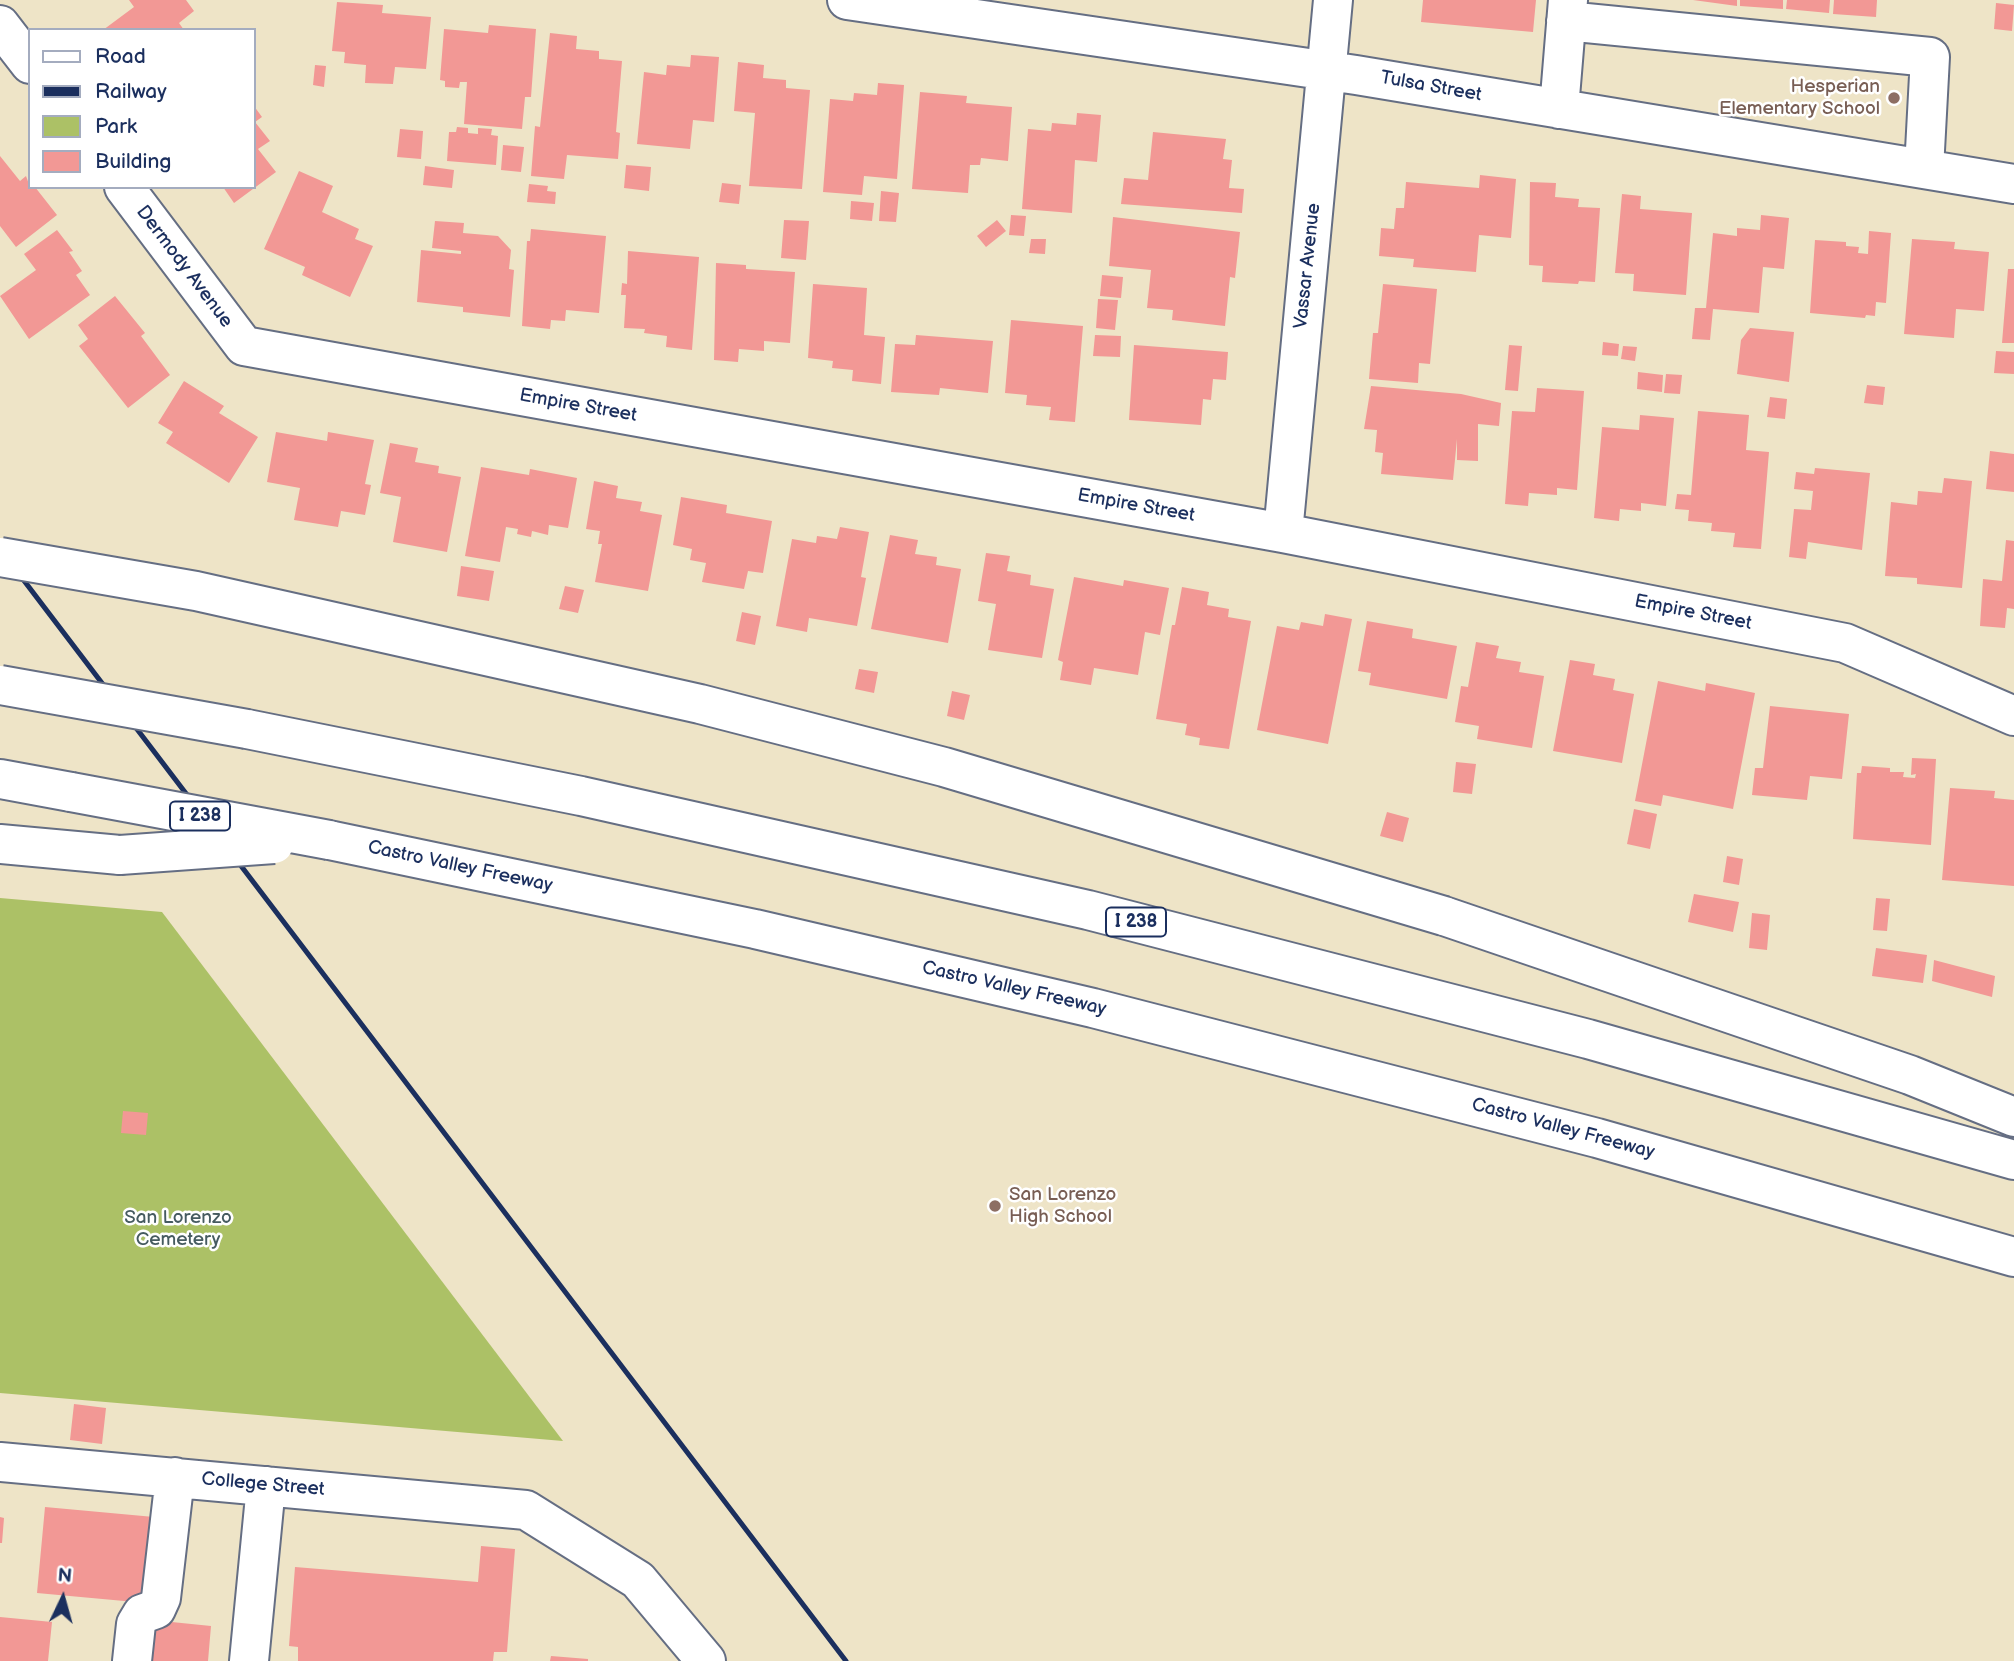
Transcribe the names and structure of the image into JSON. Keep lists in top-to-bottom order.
{
  "streets": {
    "main road": [
      "Tulsa Street",
      "Vassar Avenue",
      "Dermody Avenue",
      "Empire Street",
      "I 238",
      "Castro Valley Freeway",
      "College Street"
    ]
  },
  "crossings": [
    ["Tulsa Street", "Vassar Avenue"],
    ["Vassar Avenue", "Empire Street"],
    ["Dermody Avenue", "Empire Street"]
  ],
  "parks": ["San Lorenzo Cemetery"],
  "places": ["Hesperian Elementary School", "San Lorenzo High School"],
  "legend": [
    "Road",
    "Railway",
    "Park",
    "Building"
  ],
  "north": "top"
}
